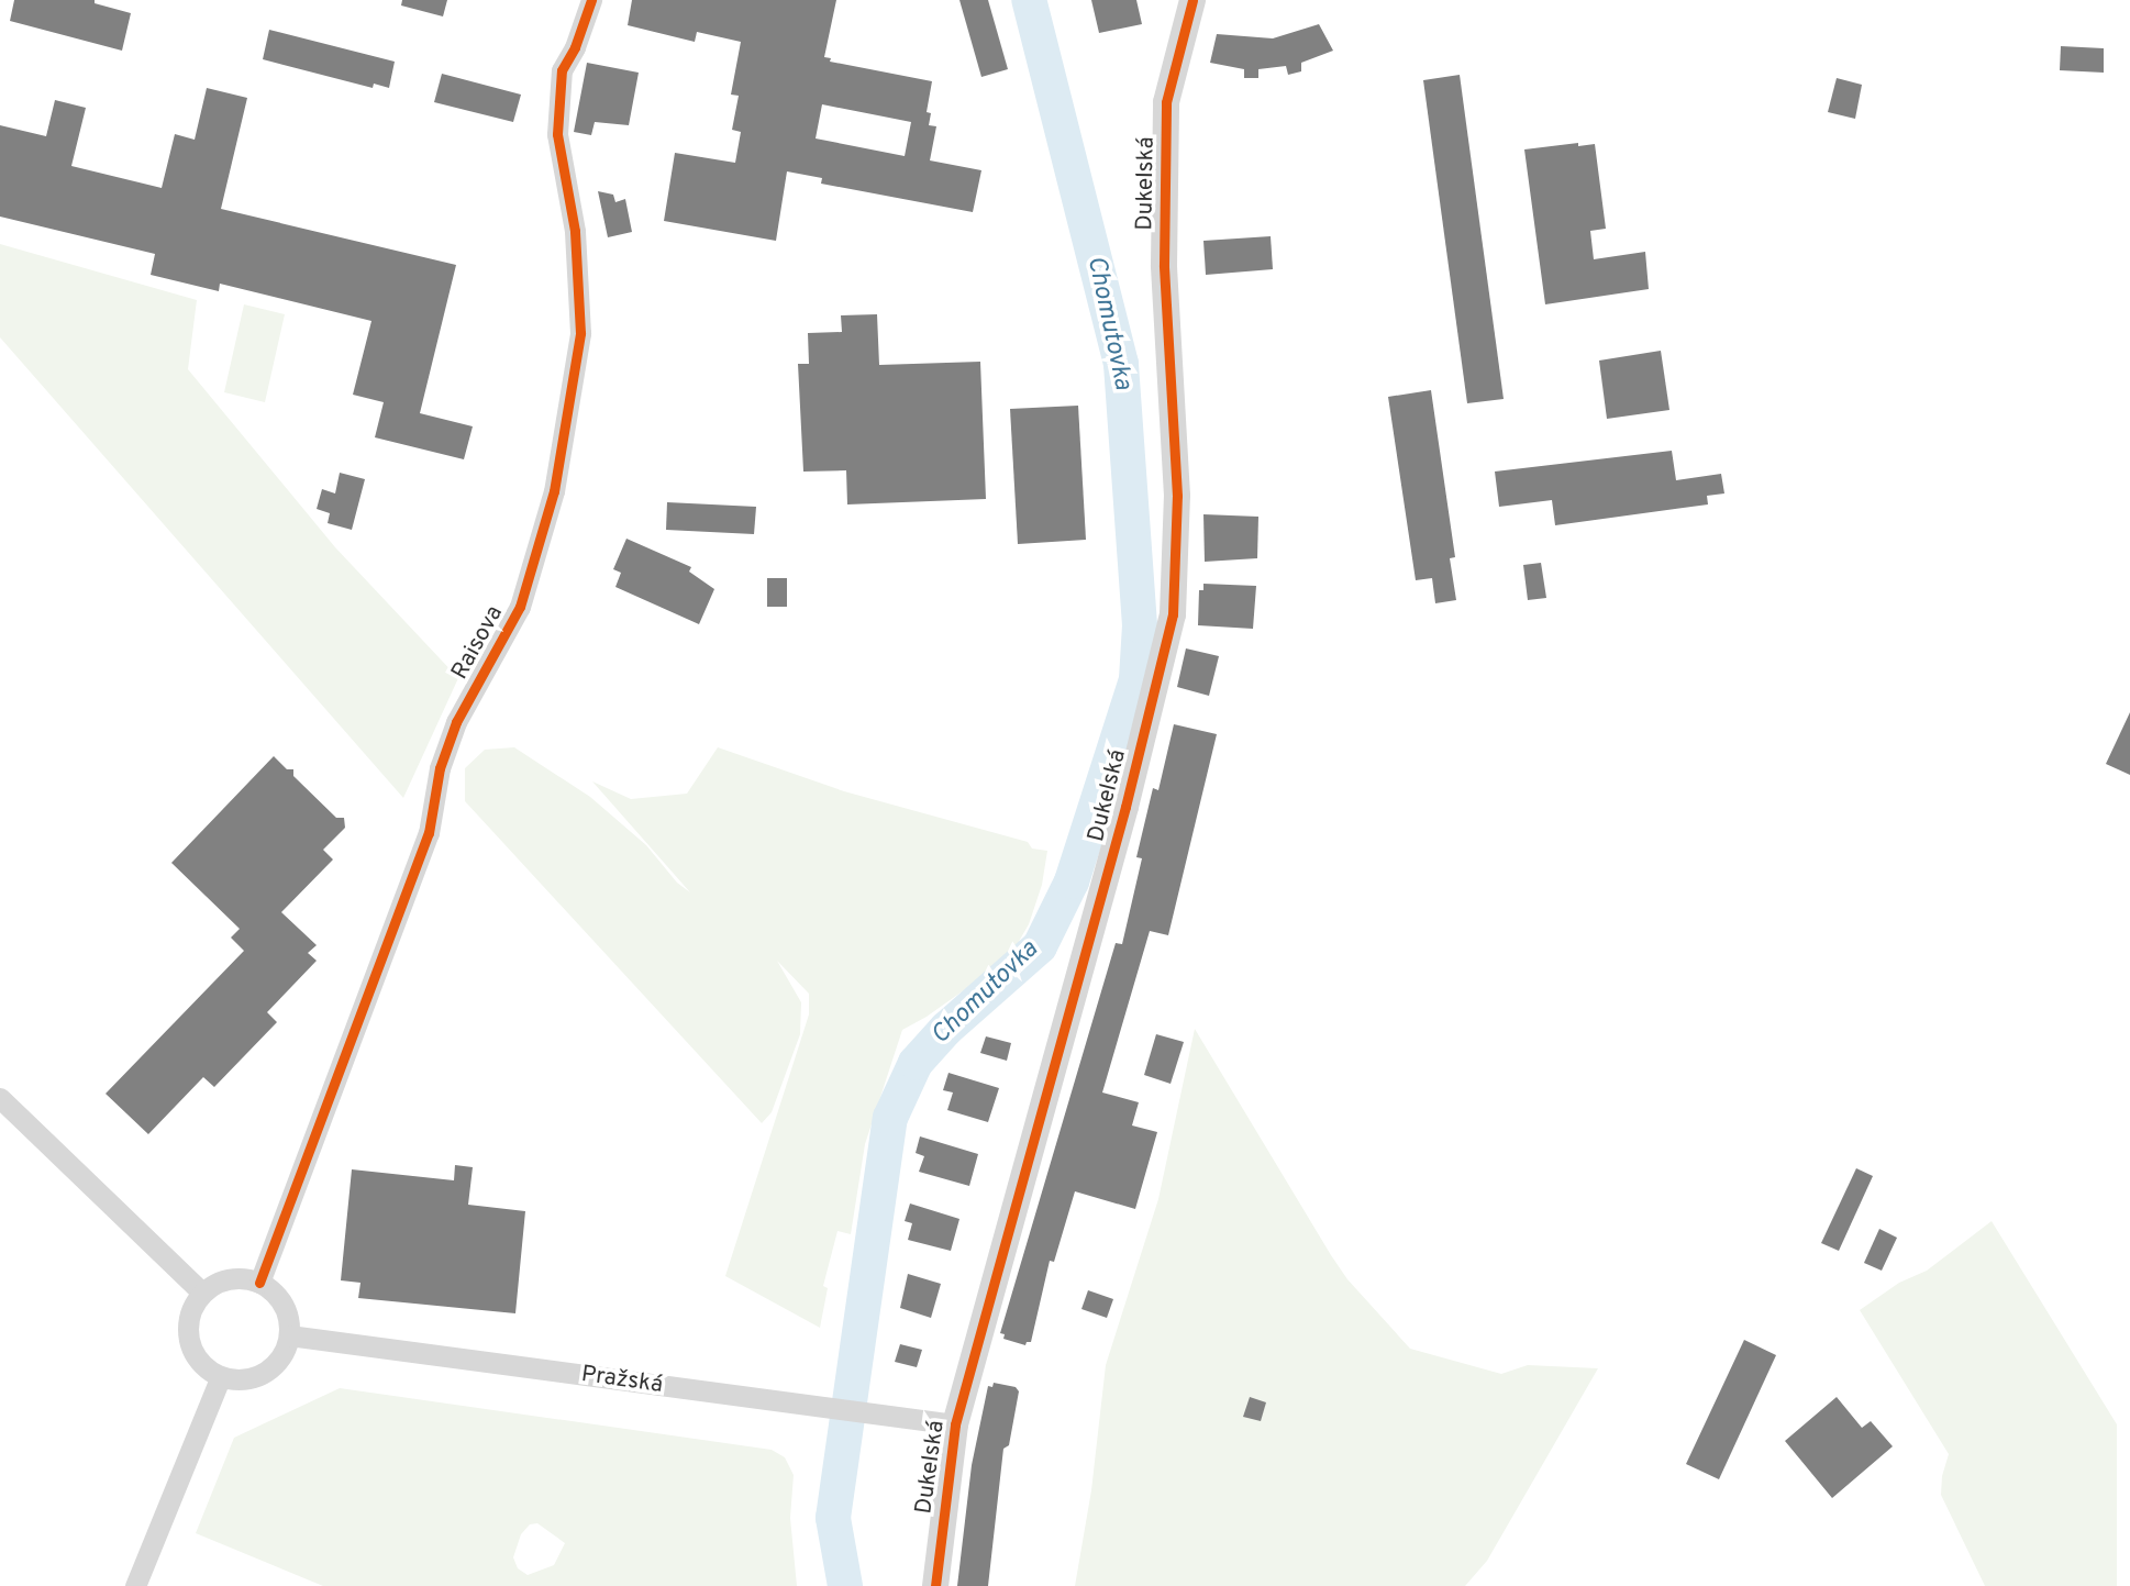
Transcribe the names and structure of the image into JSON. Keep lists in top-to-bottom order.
{
  "streets": {
    "street": ["Dukelská", "Raisova", "Pražská"]
  },
  "crossings": [
    ["Dukelská", "Pražská"],
    ["Raisova", "Pražská"]
  ],
  "water": ["Chomutovka"]
}
